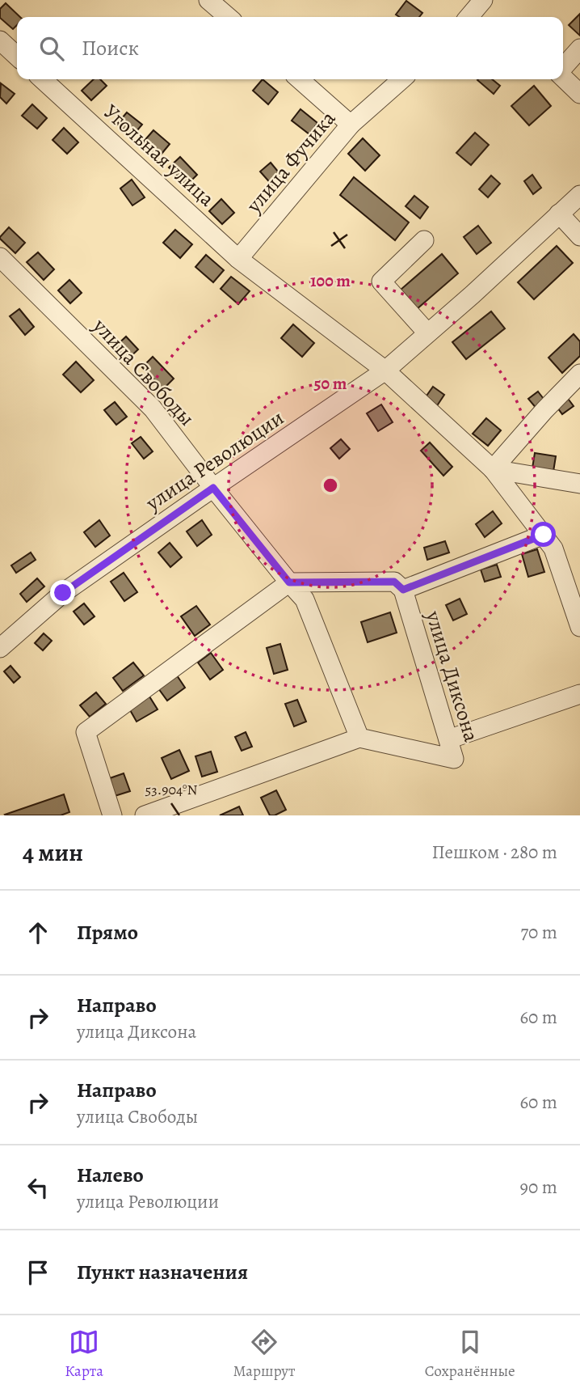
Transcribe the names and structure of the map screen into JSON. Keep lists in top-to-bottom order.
{
  "streets": {
    "street": [
      "Угольная улица",
      "улица Фучика",
      "улица Свободы",
      "улица Революции",
      "улица Диксона"
    ]
  },
  "crossings": [
    ["Угольная улица", "улица Фучика"],
    ["Угольная улица", "улица Революции"],
    ["улица Свободы", "улица Революции"],
    ["улица Свободы", "улица Диксона"]
  ],
  "page": {
    "search": "Поиск",
    "heading": ["4 мин", "Пешком · 280 m"],
    "list": [
      ["Прямо", "70 m"],
      ["Направо", "улица Диксона", "60 m"],
      ["Направо", "улица Свободы", "60 m"],
      ["Налево", "улица Революции", "90 m"],
      "Пункт назначения"
    ],
    "nav": ["Карта", "Маршрут", "Сохранённые"]
  },
  "coordinates": ["53.904°N"],
  "rings": ["100 m", "50 m"]
}
